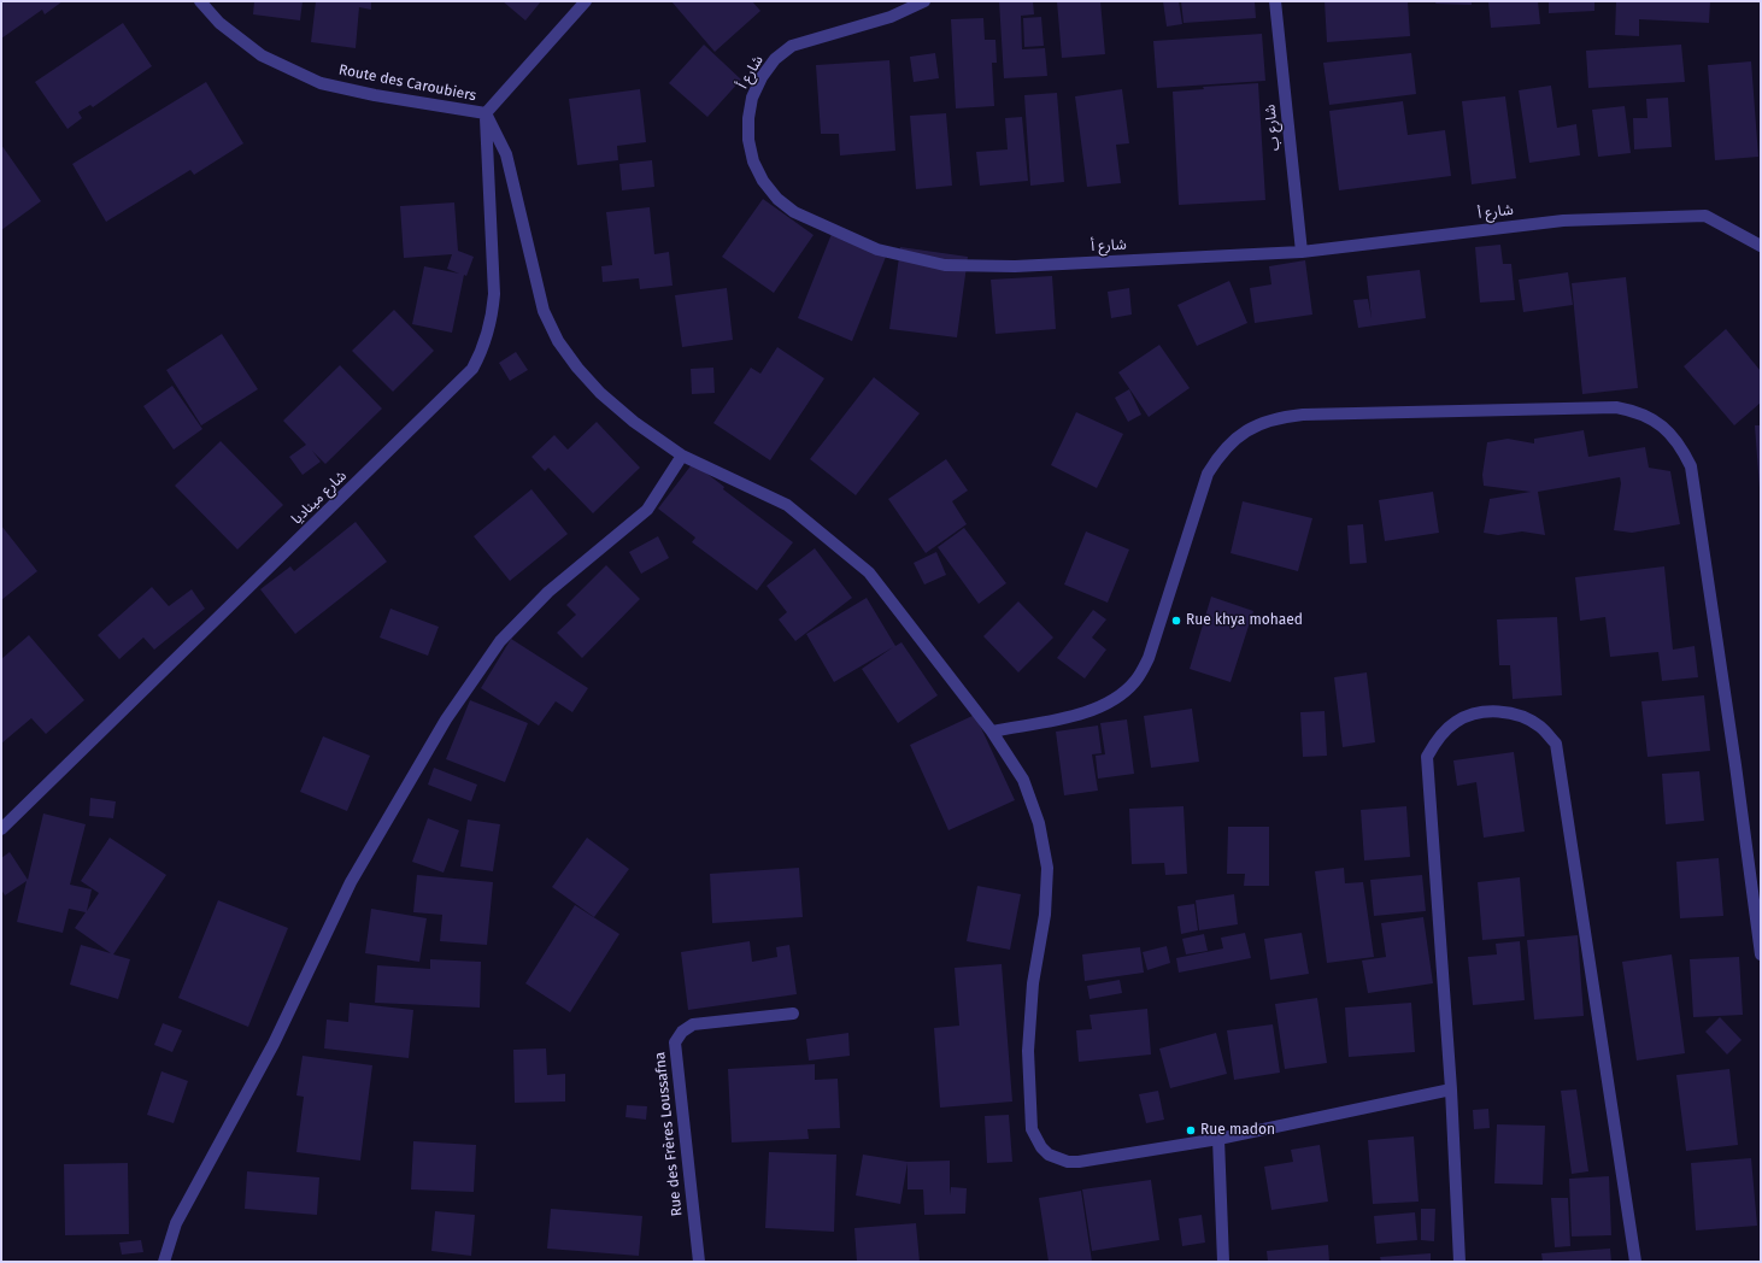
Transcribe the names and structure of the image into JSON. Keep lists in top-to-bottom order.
{
  "streets": {
    "street": [
      "شارع أ",
      "Route des Caroubiers",
      "شارع ب",
      "شارع ميناديا",
      "Rue des Frères Loussafna"
    ]
  },
  "crossings": [
    ["شارع أ", "شارع ب"],
    ["Route des Caroubiers", "شارع ميناديا"]
  ],
  "places": ["Rue khya mohaed", "Rue madon"]
}
